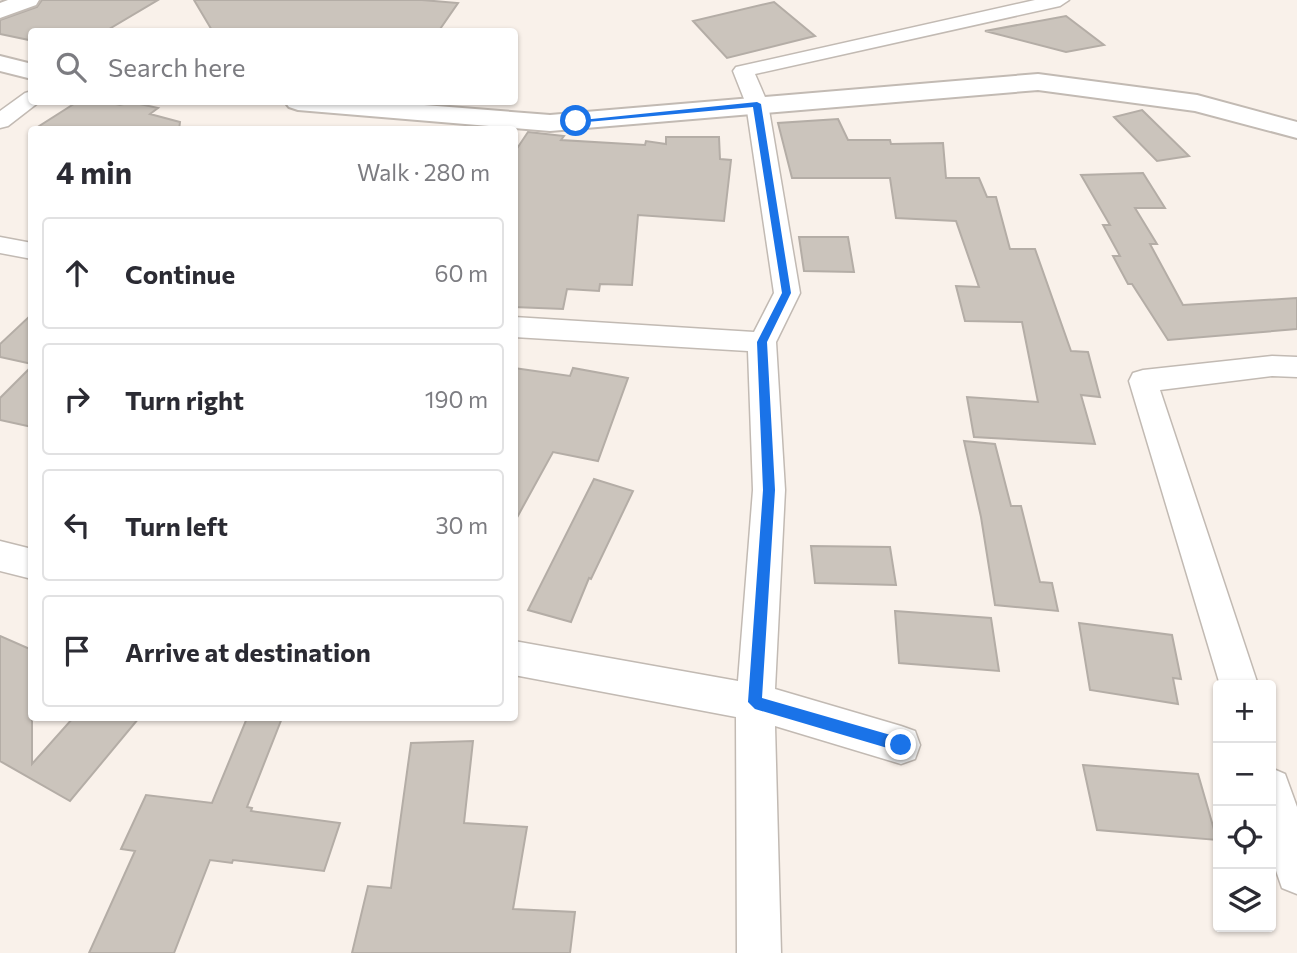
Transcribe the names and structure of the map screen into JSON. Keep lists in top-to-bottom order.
{
  "page": {
    "search": "Search here",
    "heading": ["4 min", "Walk · 280 m"],
    "list": [
      ["Continue", "60 m"],
      ["Turn right", "190 m"],
      ["Turn left", "30 m"],
      "Arrive at destination"
    ],
    "map_buttons": ["+", "−"]
  }
}
